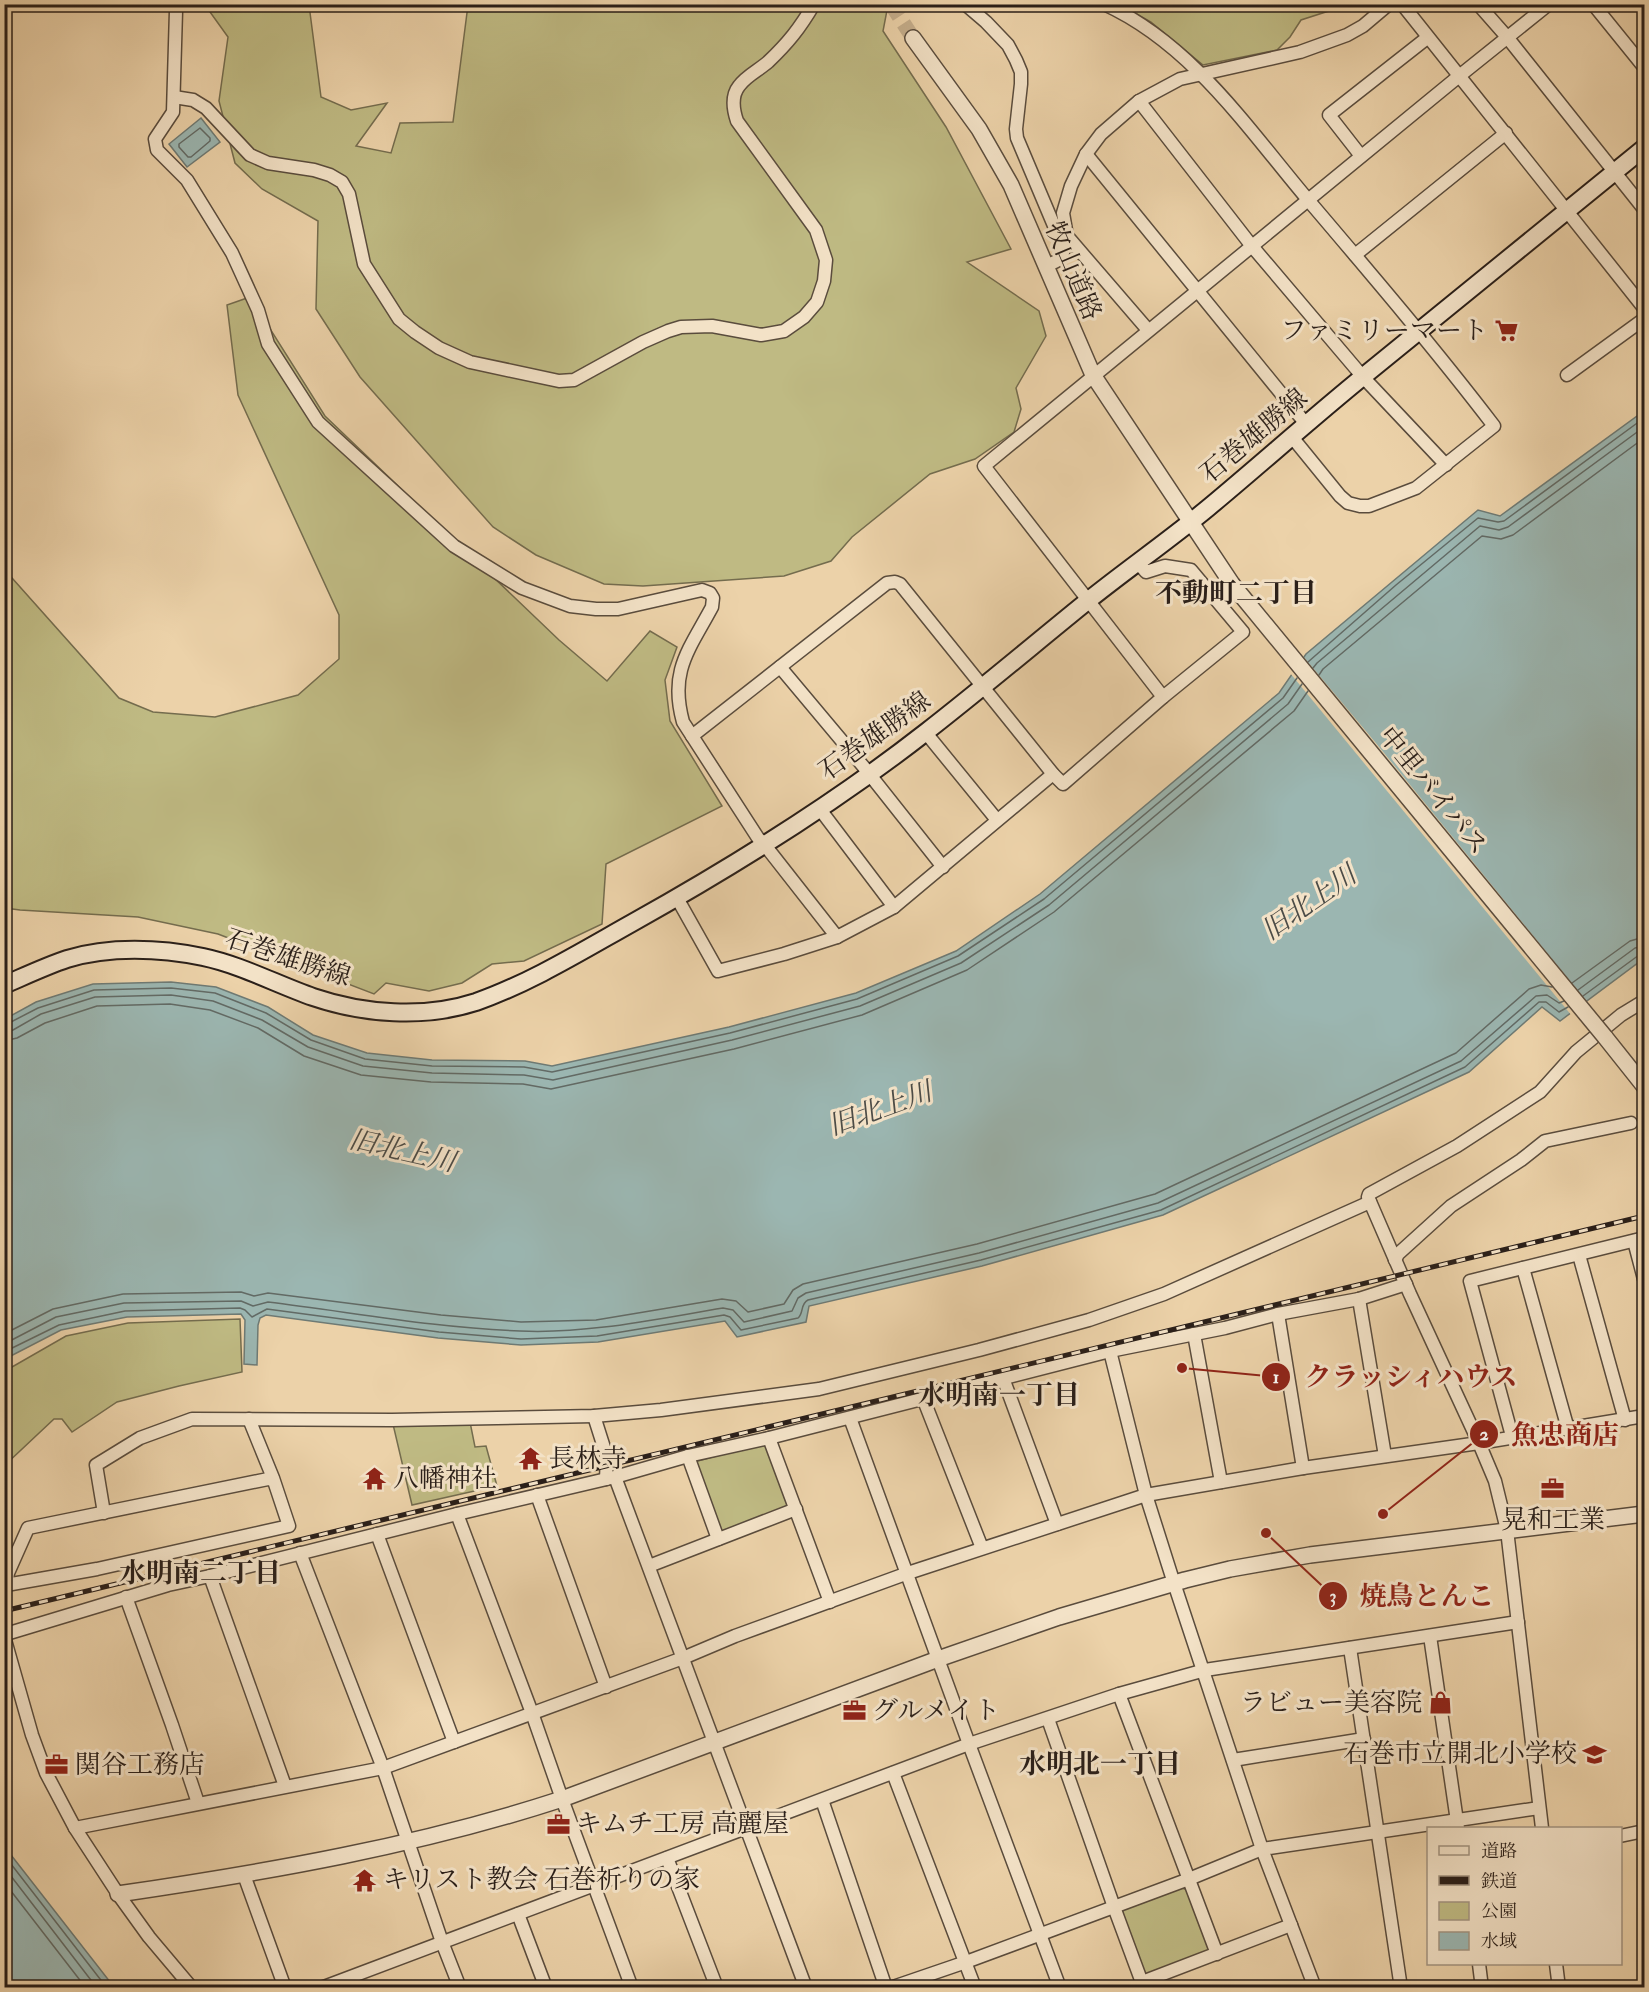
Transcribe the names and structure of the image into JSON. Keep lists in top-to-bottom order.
{
  "streets": {
    "main road": ["石巻雄勝線"],
    "street": ["牧山道路", "中里バイパス"]
  },
  "crossings": [
    ["牧山道路", "石巻雄勝線"],
    ["牧山道路", "中里バイパス"],
    ["石巻雄勝線", "中里バイパス"]
  ],
  "districts": [
    "不動町二丁目",
    "水明南一丁目",
    "水明南二丁目",
    "水明北一丁目"
  ],
  "water": ["旧北上川"],
  "places": {
    "supermarket": ["ファミリーマート"],
    "other": ["クラッシィハウス", "魚忠商店", "焼鳥とんこ"],
    "temple": ["長林寺", "八幡神社", "キリスト教会 石巻祈りの家"],
    "office": [
      "晃和工業",
      "グルメイト",
      "関谷工務店",
      "キムチ工房 高麗屋"
    ],
    "shop": ["ラビュー美容院"],
    "school or university": ["石巻市立開北小学校"]
  },
  "legend": [
    "道路",
    "鉄道",
    "公園",
    "水域"
  ]
}
